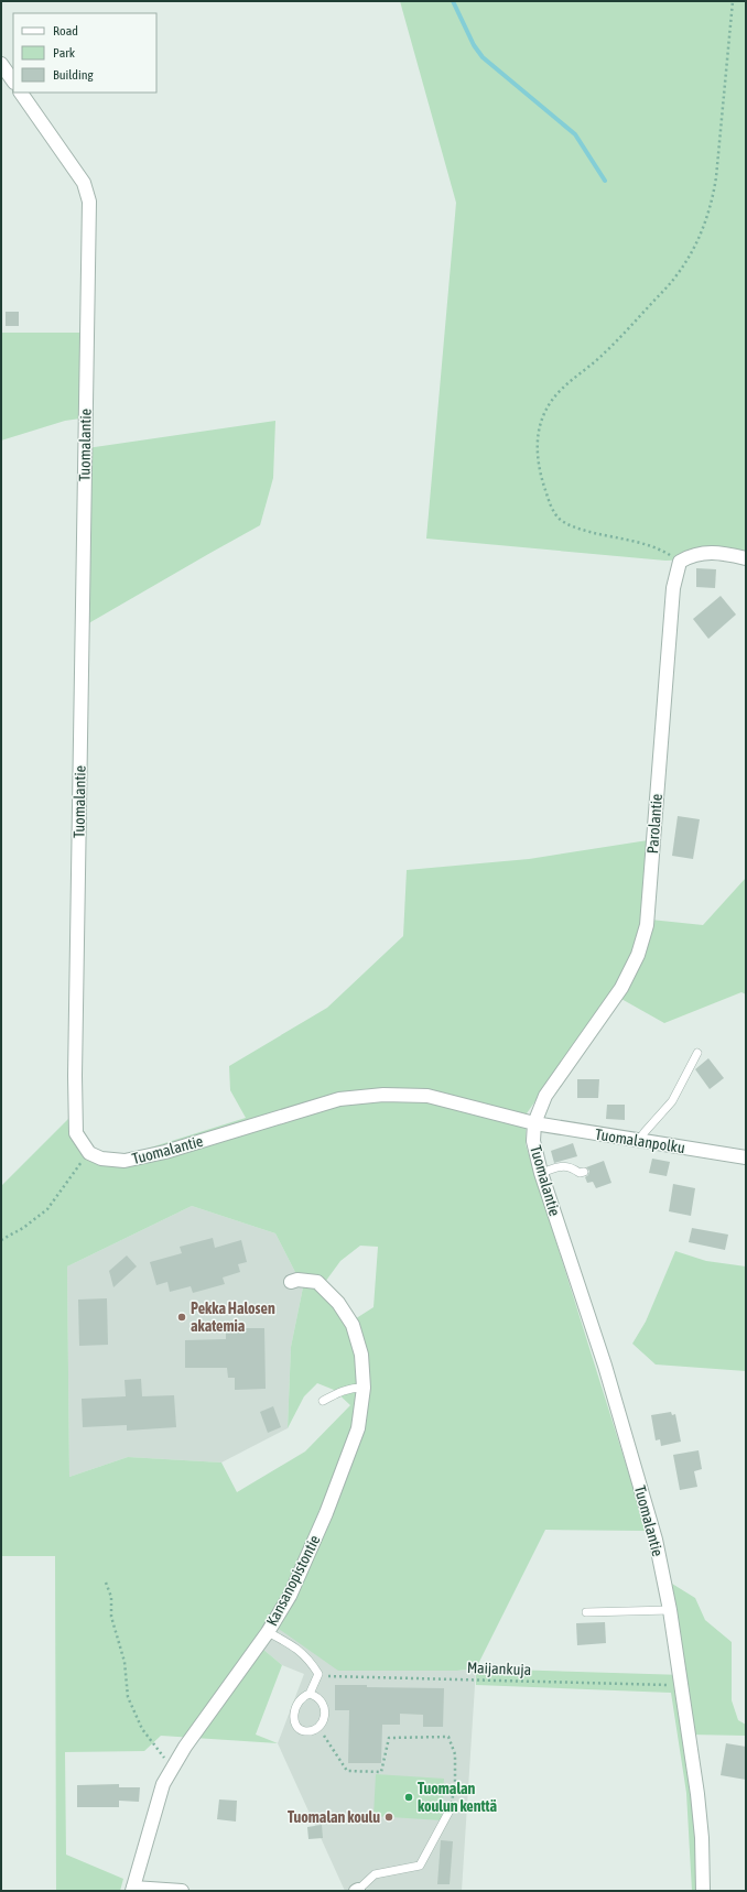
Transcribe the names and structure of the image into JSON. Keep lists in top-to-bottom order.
{
  "streets": {
    "street": [
      "Tuomalantie",
      "Parolantie",
      "Tuomalanpolku",
      "Kansanopistontie"
    ],
    "path": ["Maijankuja"]
  },
  "crossings": [
    ["Tuomalantie", "Parolantie"],
    ["Tuomalantie", "Tuomalanpolku"],
    ["Tuomalantie", "Maijankuja"],
    ["Parolantie", "Tuomalanpolku"]
  ],
  "places": ["Pekka Halosen akatemia", "Tuomalan koulun kenttä", "Tuomalan koulu"],
  "legend": ["Road", "Park", "Building"]
}
